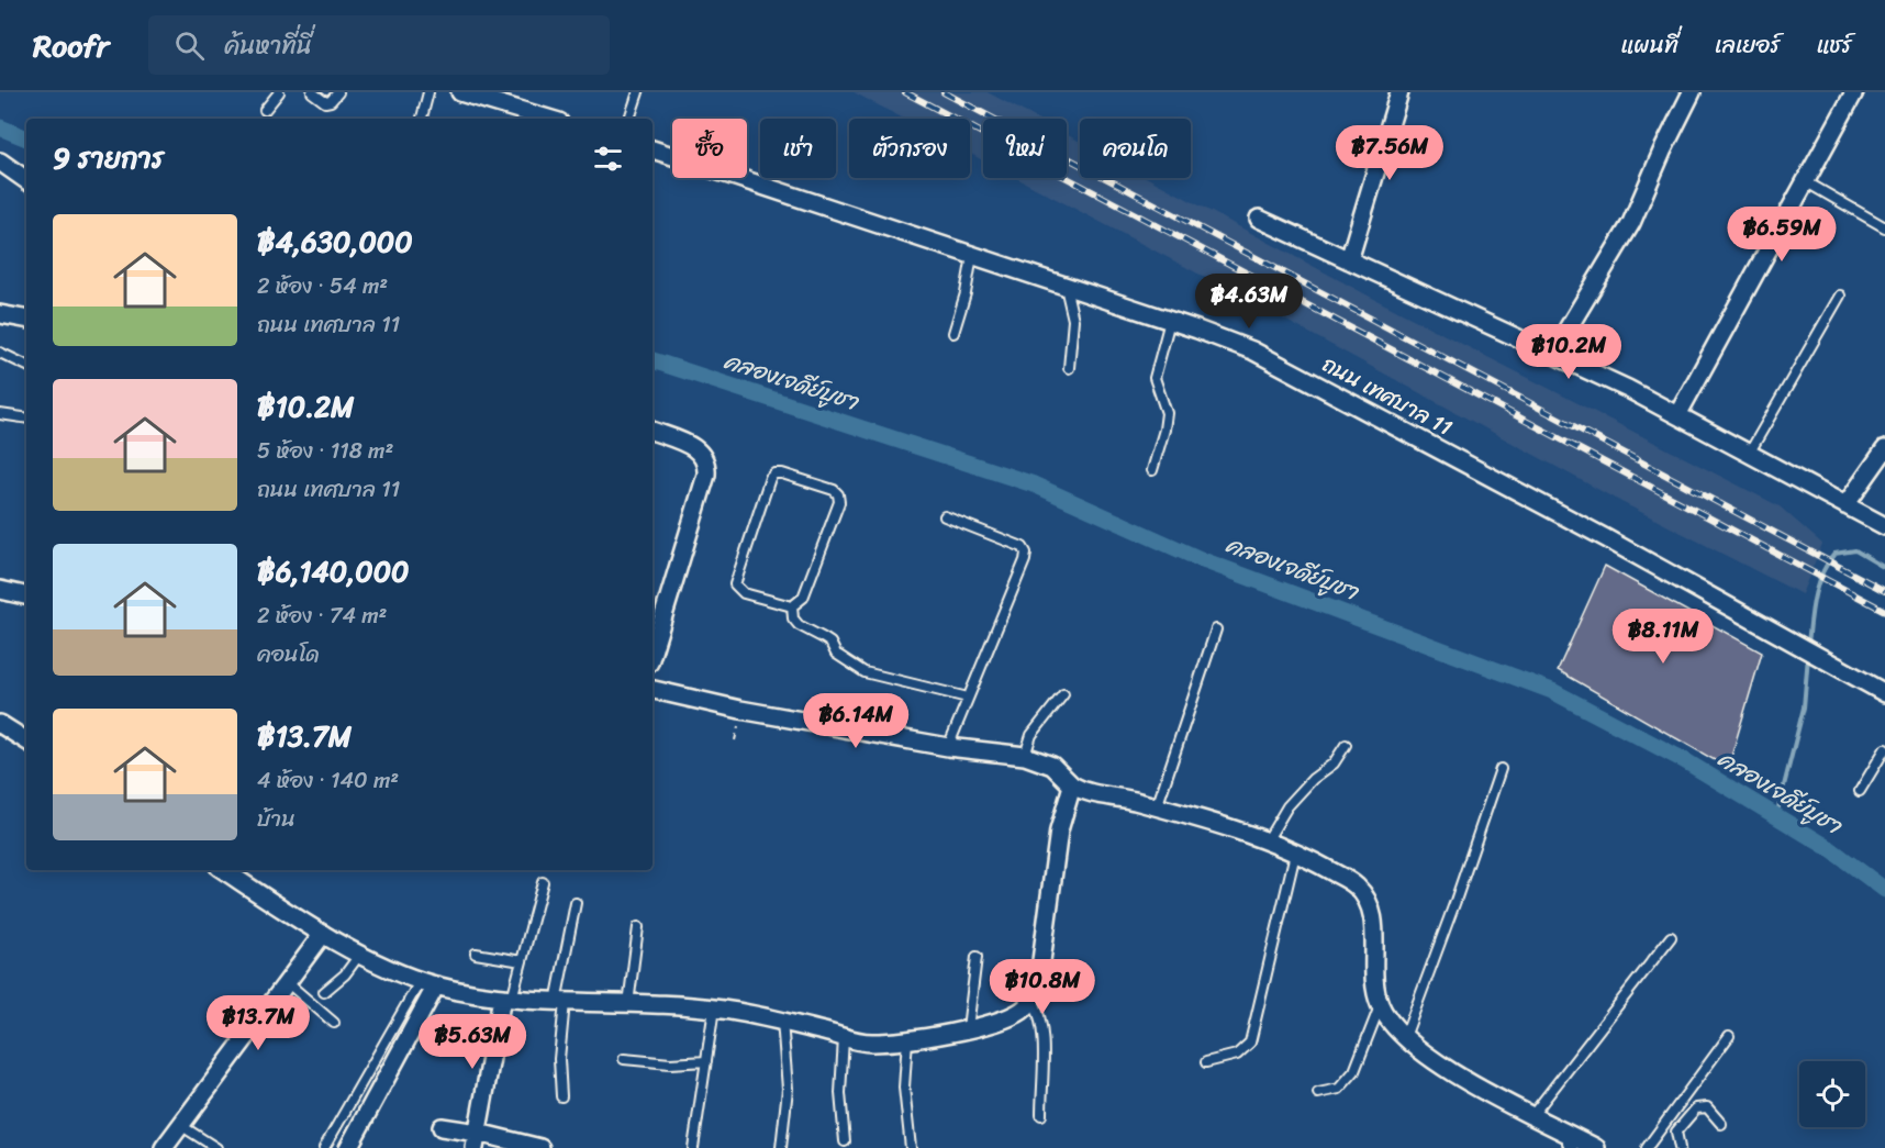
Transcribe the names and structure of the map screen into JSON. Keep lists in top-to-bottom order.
{
  "streets": {
    "street": ["ถนน เทศบาล 11"]
  },
  "water": ["คลองเจดีย์บูชา"],
  "page": {
    "header": "Roofr",
    "search": "ค้นหาที่นี่",
    "nav": ["แผนที่", "เลเยอร์", "แชร์"],
    "chip": [
      "ซื้อ",
      "เช่า",
      "ตัวกรอง",
      "ใหม่",
      "คอนโด"
    ],
    "heading": "9 รายการ",
    "price": [
      "฿7.56M",
      "฿6.59M",
      "฿4.63M",
      "฿10.2M",
      "฿8.11M",
      "฿6.14M",
      "฿10.8M",
      "฿13.7M",
      "฿5.63M"
    ],
    "list": [
      {
        "name": "฿4,630,000",
        "note": "2 ห้อง · 54 m² · ถนน เทศบาล 11"
      },
      {
        "name": "฿10.2M",
        "note": "5 ห้อง · 118 m² · ถนน เทศบาล 11"
      },
      {
        "name": "฿6,140,000",
        "note": "2 ห้อง · 74 m² · คอนโด"
      },
      {
        "name": "฿13.7M",
        "note": "4 ห้อง · 140 m² · บ้าน"
      }
    ]
  }
}
